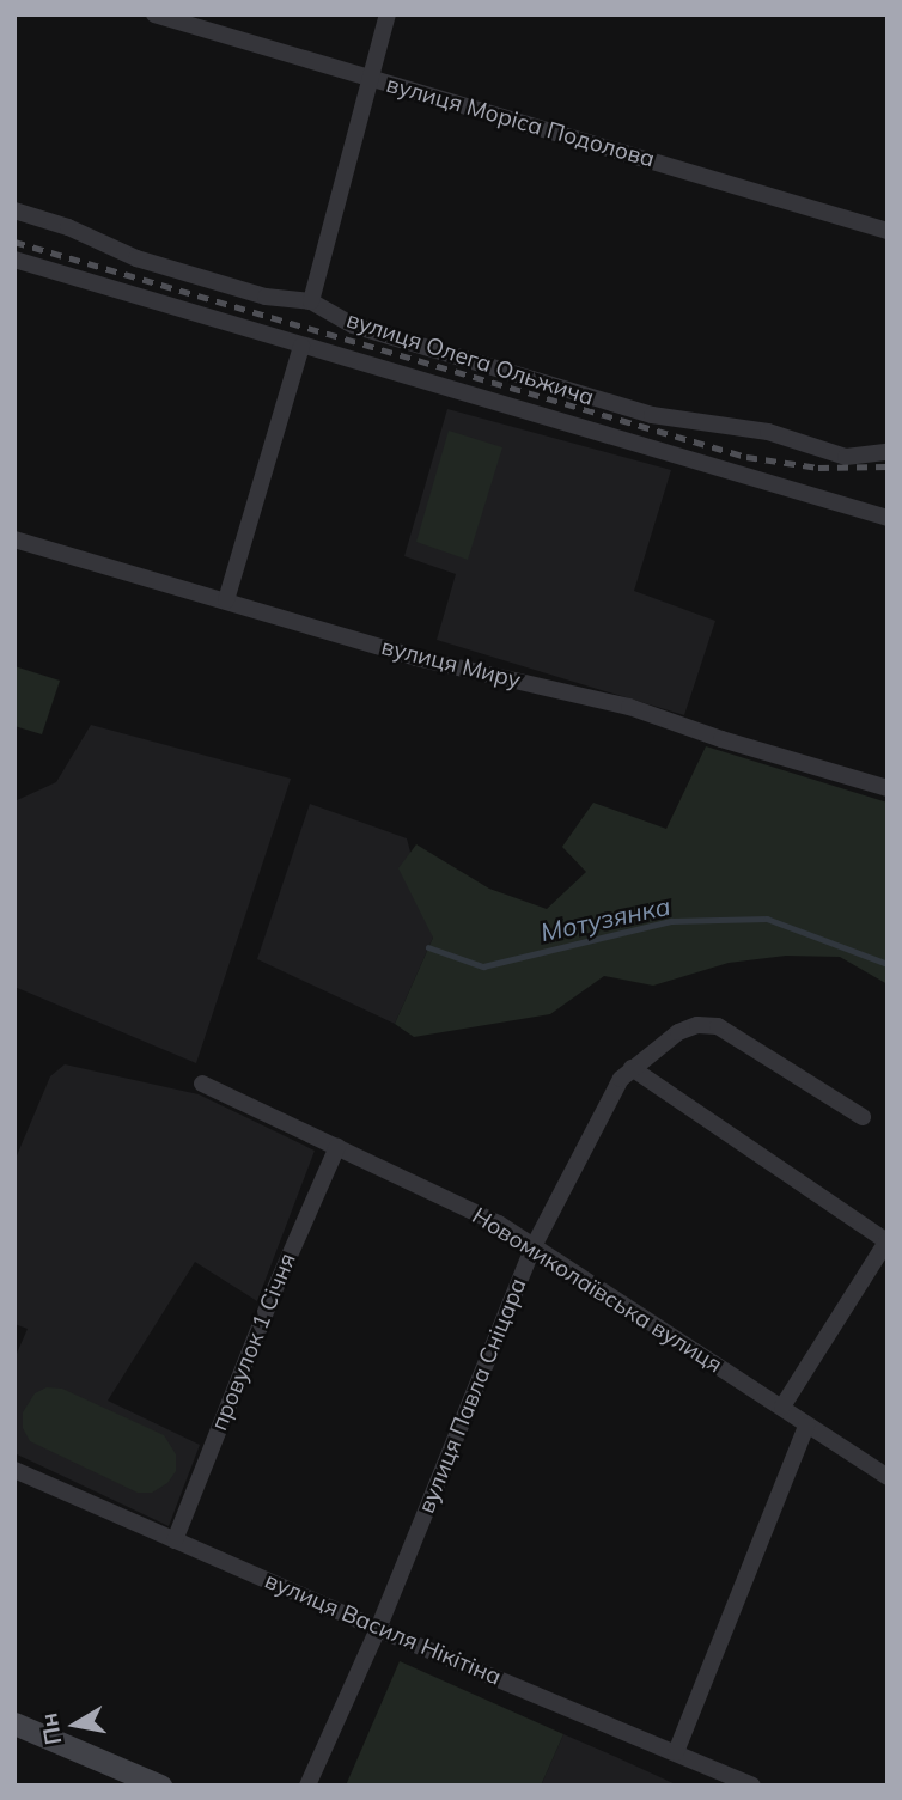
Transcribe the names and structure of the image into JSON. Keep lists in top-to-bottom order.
{
  "streets": {
    "street": [
      "вулиця Моріса Подолова",
      "вулиця Олега Ольжича",
      "вулиця Миру",
      "Новомиколаївська вулиця",
      "провулок 1 Січня",
      "вулиця Павла Сніцара",
      "вулиця Василя Нікітіна"
    ]
  },
  "crossings": [
    ["Новомиколаївська вулиця", "провулок 1 Січня"],
    ["Новомиколаївська вулиця", "вулиця Павла Сніцара"],
    ["провулок 1 Січня", "вулиця Василя Нікітіна"],
    ["вулиця Павла Сніцара", "вулиця Василя Нікітіна"]
  ],
  "water": ["Мотузянка"],
  "north": "left"
}
